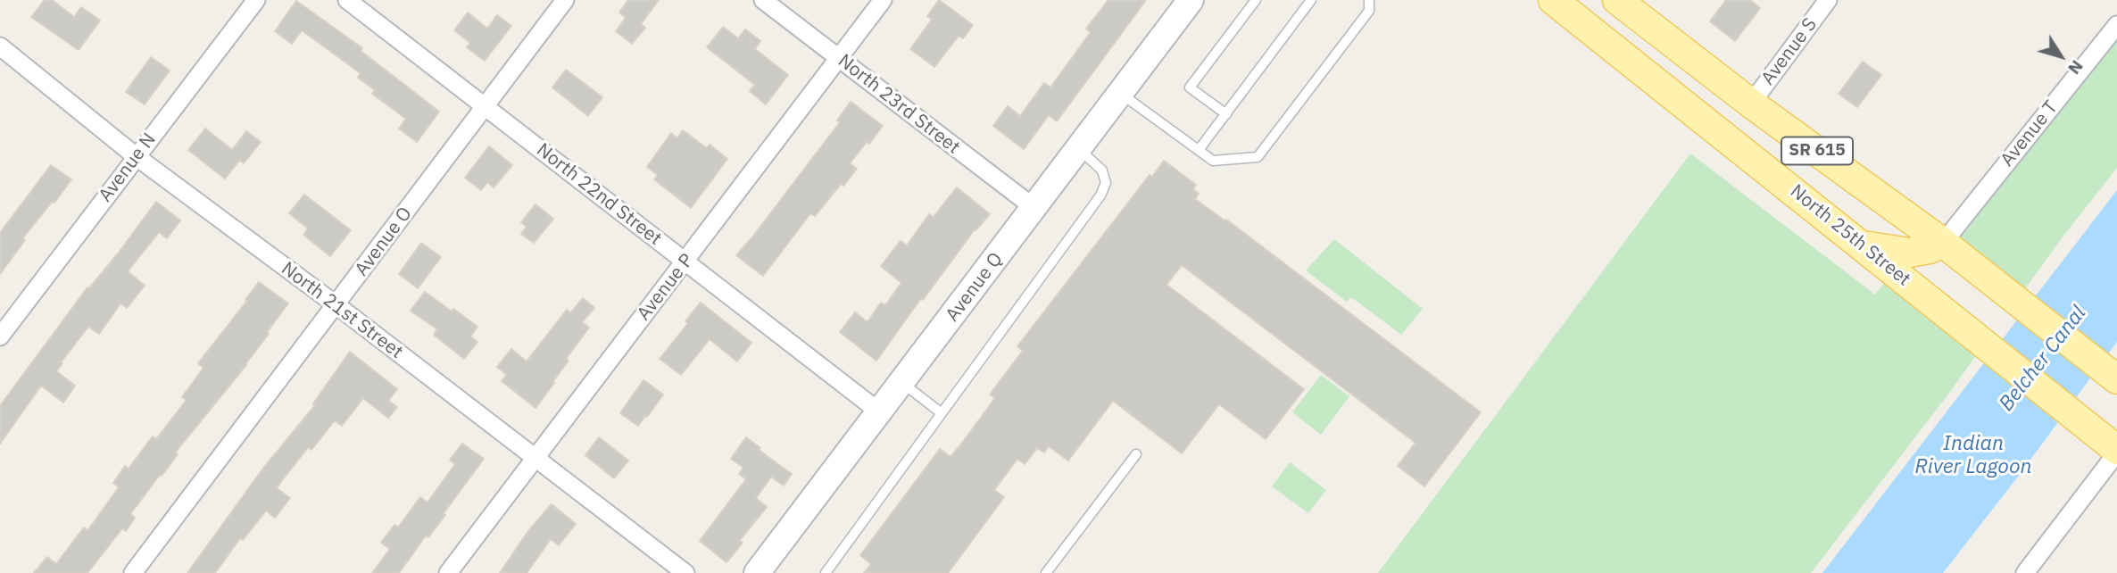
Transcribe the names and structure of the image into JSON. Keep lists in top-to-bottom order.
{
  "streets": {
    "main road": ["SR 615", "North 25th Street"],
    "street": [
      "Avenue S",
      "North 23rd Street",
      "Avenue T",
      "Avenue N",
      "North 22nd Street",
      "Avenue O",
      "Avenue P",
      "Avenue Q",
      "North 21st Street"
    ]
  },
  "crossings": [
    ["Avenue S", "SR 615"],
    ["North 23rd Street", "Avenue P"],
    ["North 23rd Street", "Avenue Q"],
    ["Avenue T", "SR 615"],
    ["Avenue N", "North 21st Street"],
    ["North 22nd Street", "Avenue O"],
    ["North 22nd Street", "Avenue P"],
    ["North 22nd Street", "Avenue Q"],
    ["Avenue O", "North 21st Street"],
    ["Avenue P", "North 21st Street"]
  ],
  "water": ["Belcher Canal", "Indian River Lagoon"],
  "north": "bottom right"
}
